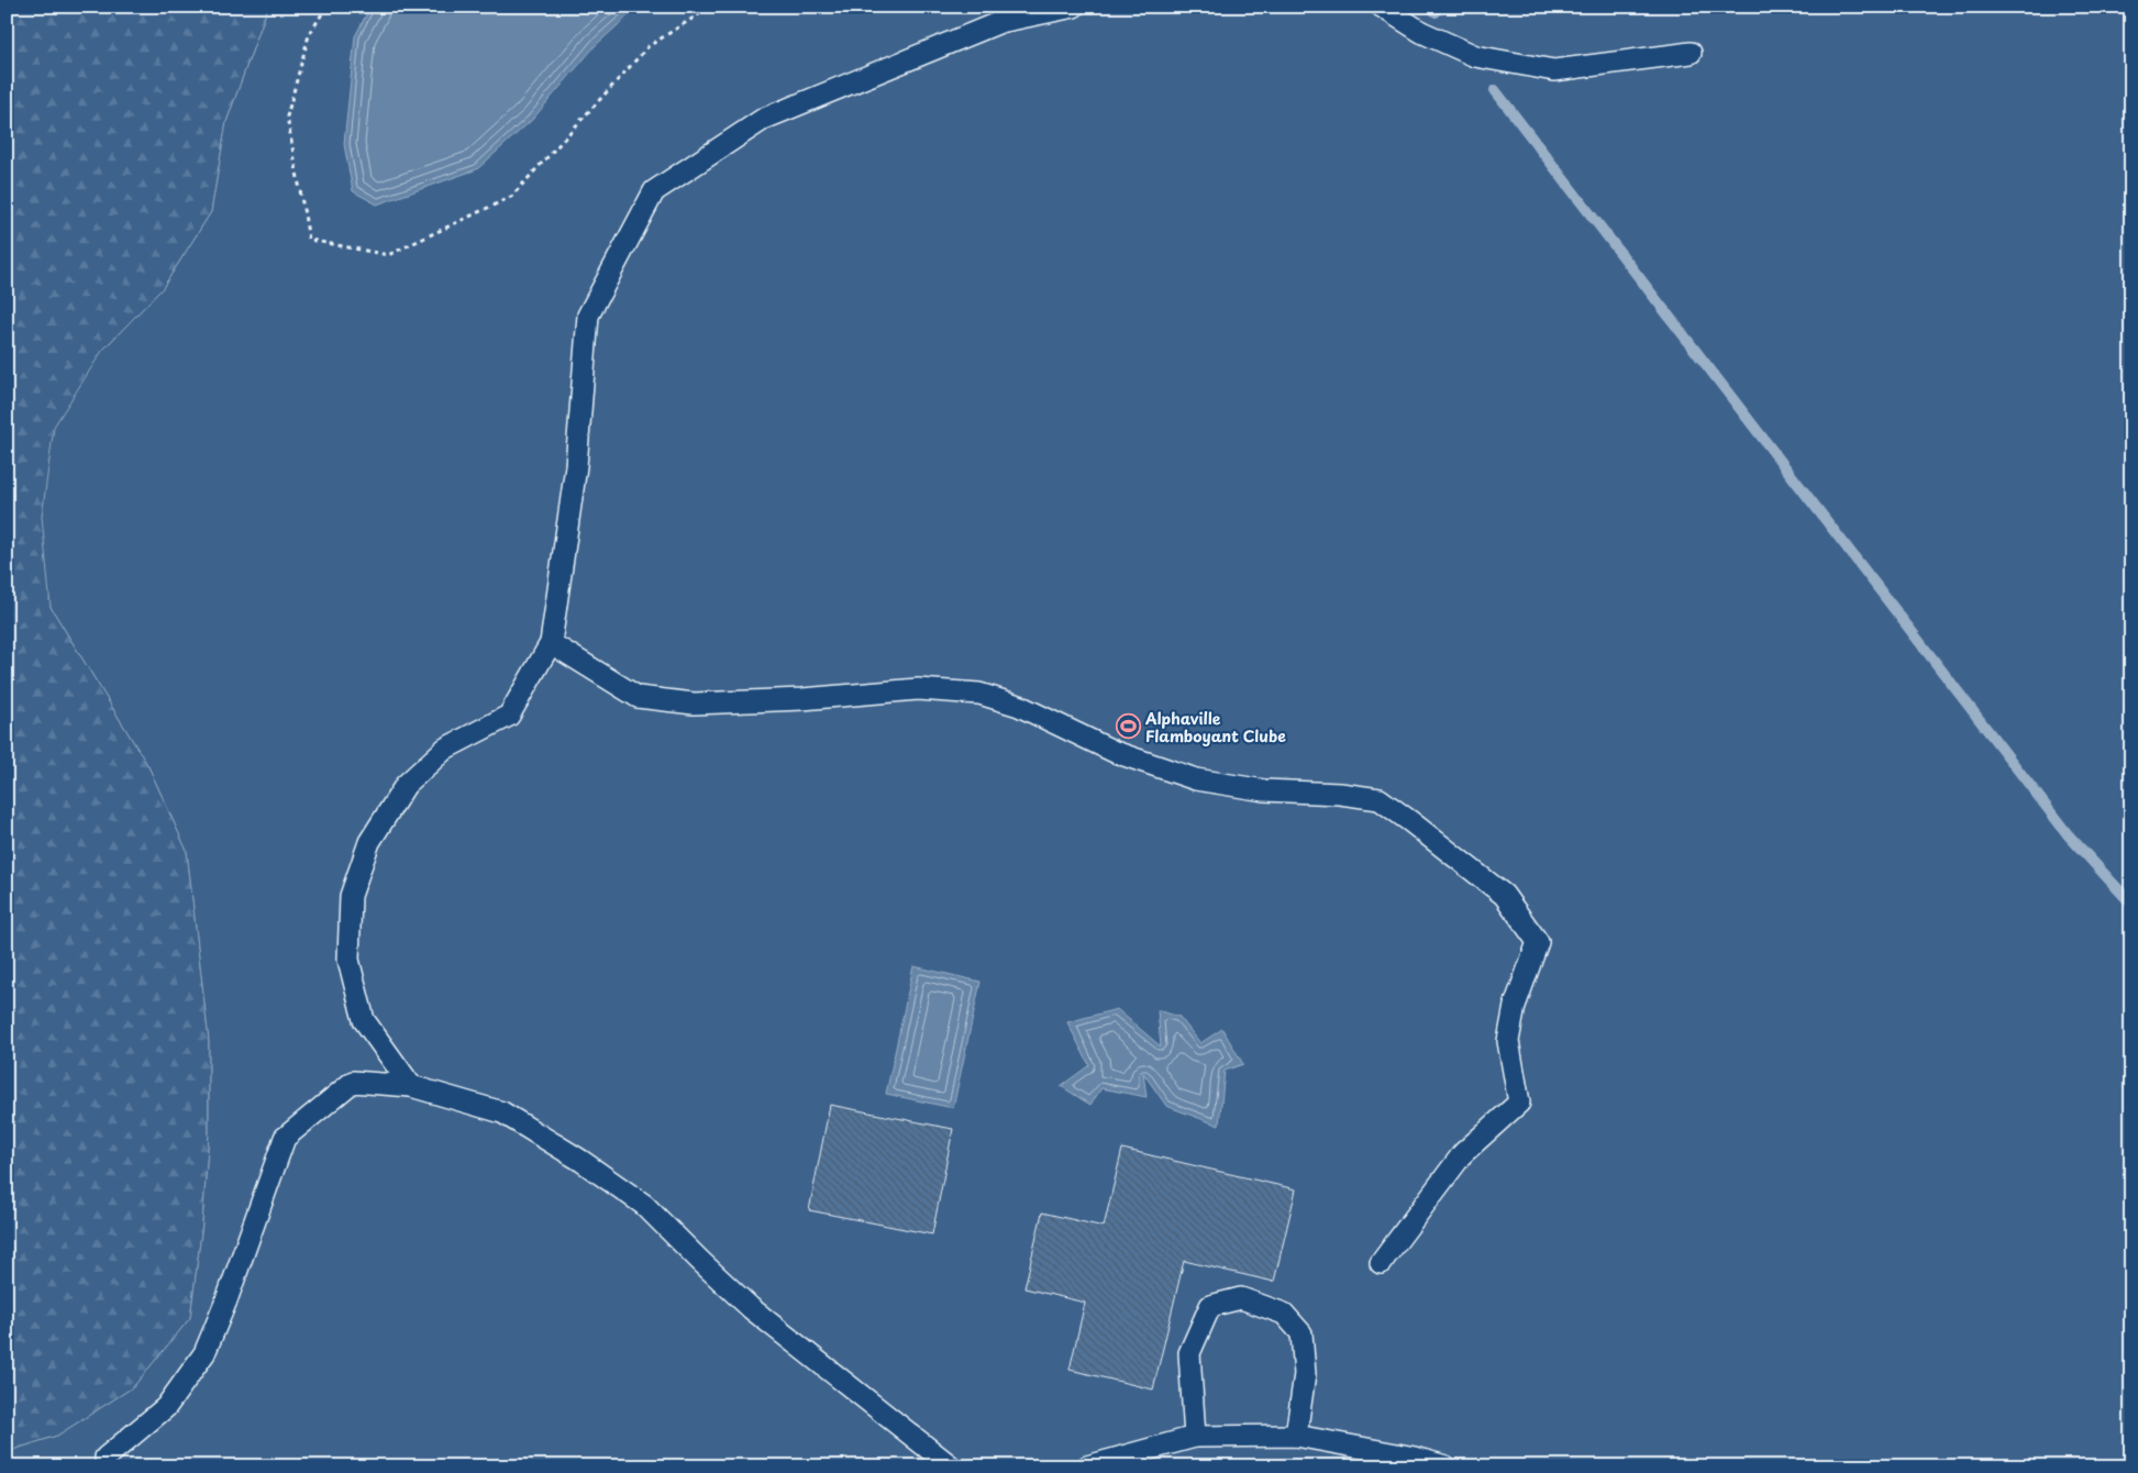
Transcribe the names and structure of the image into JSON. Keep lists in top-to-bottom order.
{
  "places": {
    "sports": ["Alphaville Flamboyant Clube"]
  }
}
